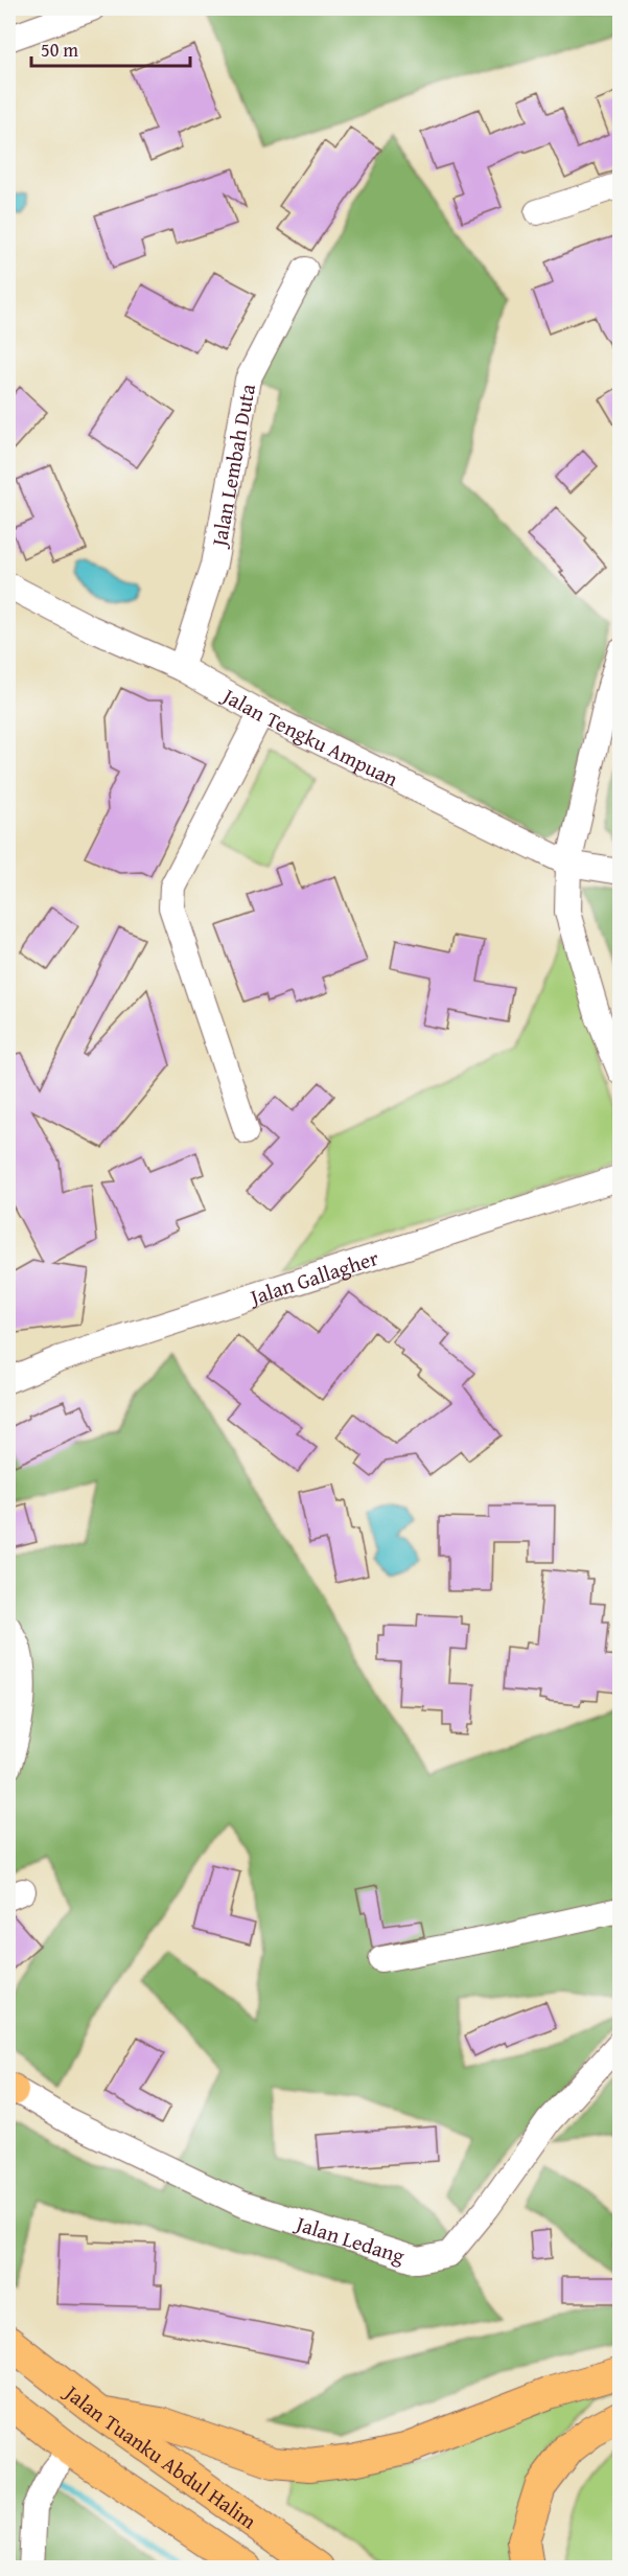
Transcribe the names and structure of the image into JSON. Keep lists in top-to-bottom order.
{
  "streets": {
    "main road": ["Jalan Tuanku Abdul Halim"],
    "street": [
      "Jalan Lembah Duta",
      "Jalan Tengku Ampuan",
      "Jalan Gallagher",
      "Jalan Ledang"
    ]
  },
  "crossings": [
    ["Jalan Lembah Duta", "Jalan Tengku Ampuan"]
  ],
  "scale_bar": "50 m"
}
